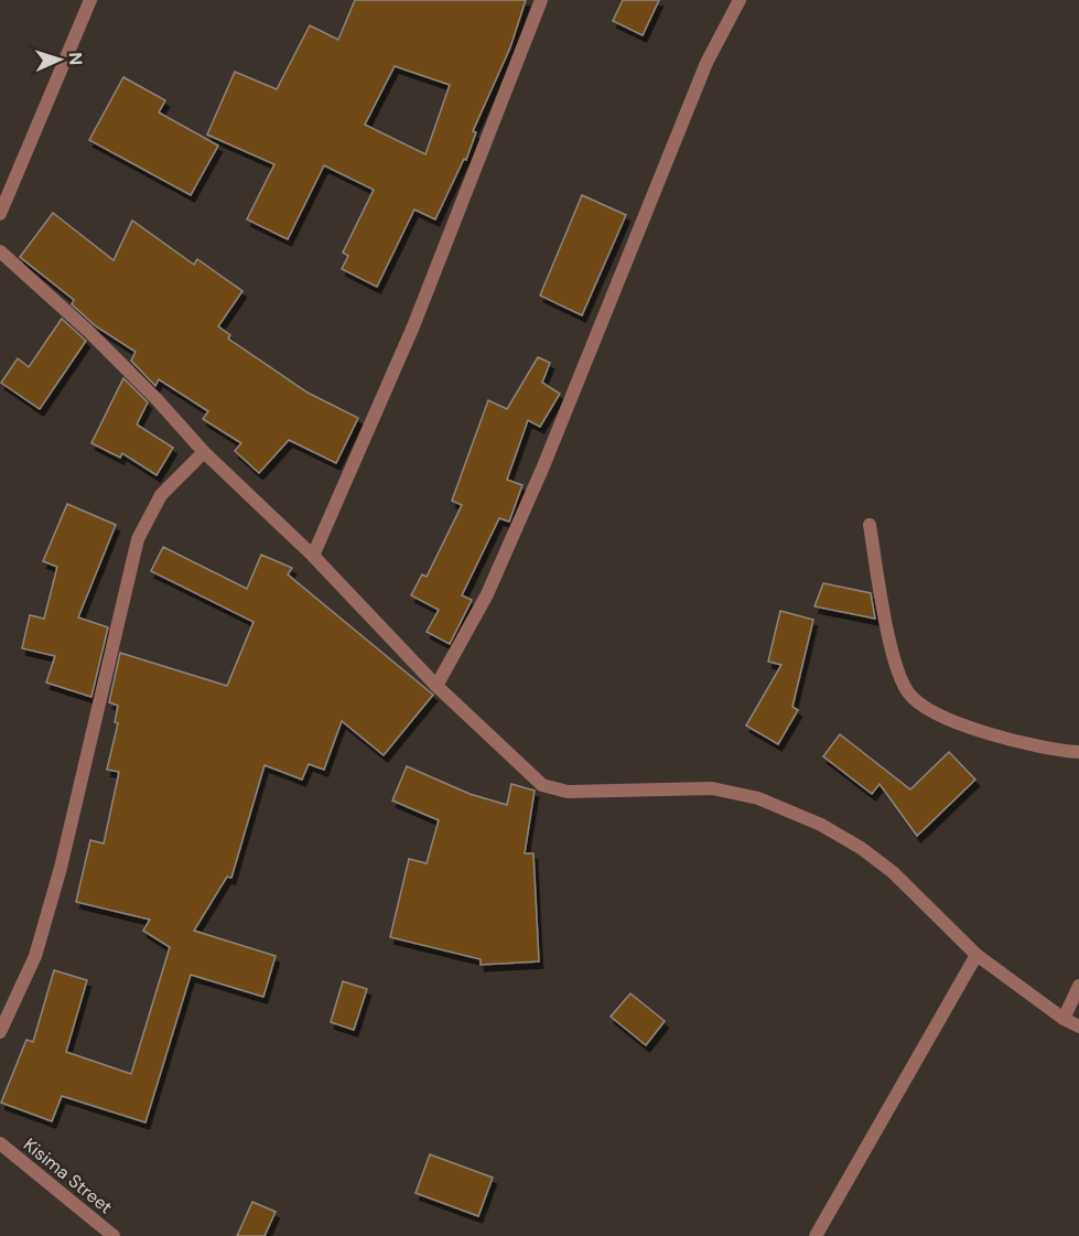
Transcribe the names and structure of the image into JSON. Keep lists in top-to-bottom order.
{
  "streets": {
    "street": ["Kisima Street"]
  },
  "north": "right"
}
